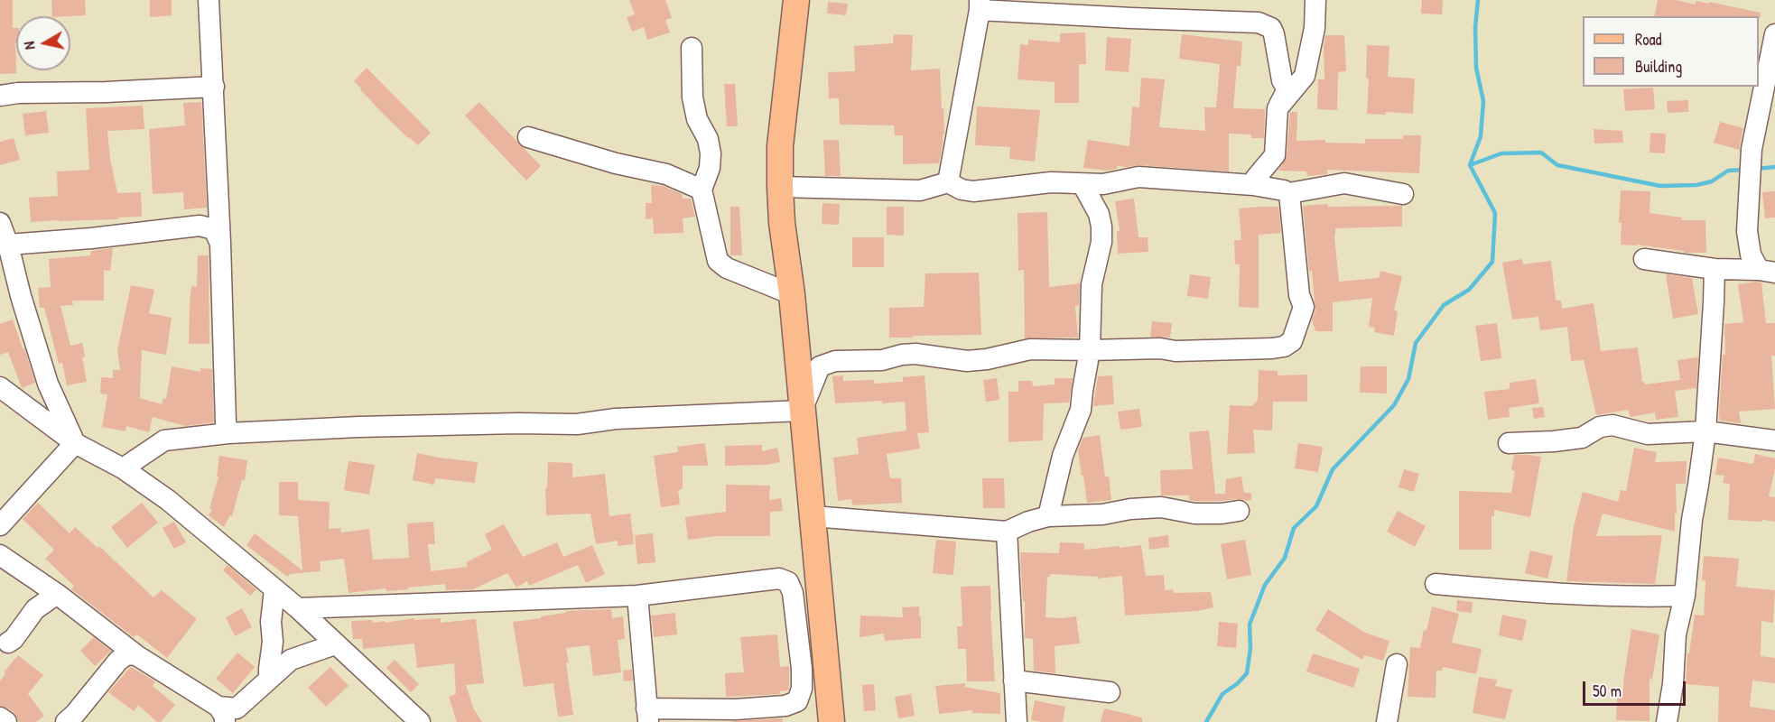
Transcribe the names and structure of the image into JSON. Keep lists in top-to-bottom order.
{
  "legend": ["Road", "Building"],
  "scale_bar": "50 m",
  "north": "left"
}
